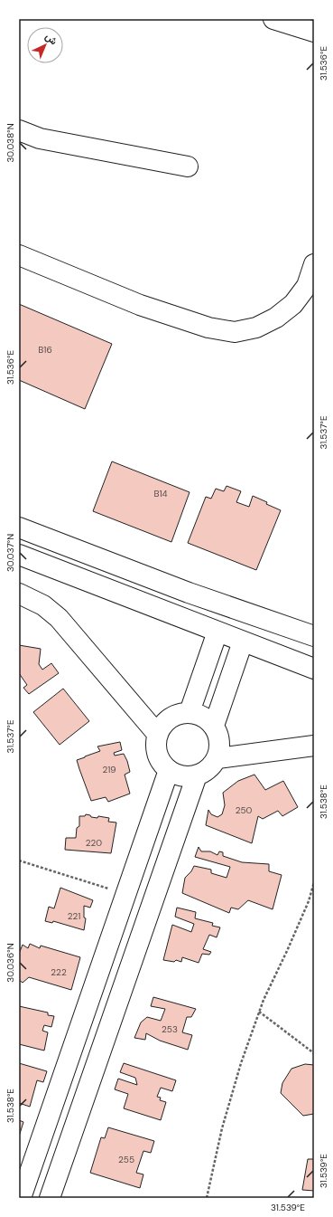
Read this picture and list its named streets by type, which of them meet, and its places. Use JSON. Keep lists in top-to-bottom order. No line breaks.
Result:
{"house_numbers":["B16","B14","219","250","220","221","222","253","255"],"north":"top right","coordinates":["31.536°E","30.038°N","31.537°E","30.037°N","31.538°E","30.036°N","31.539°E"]}
